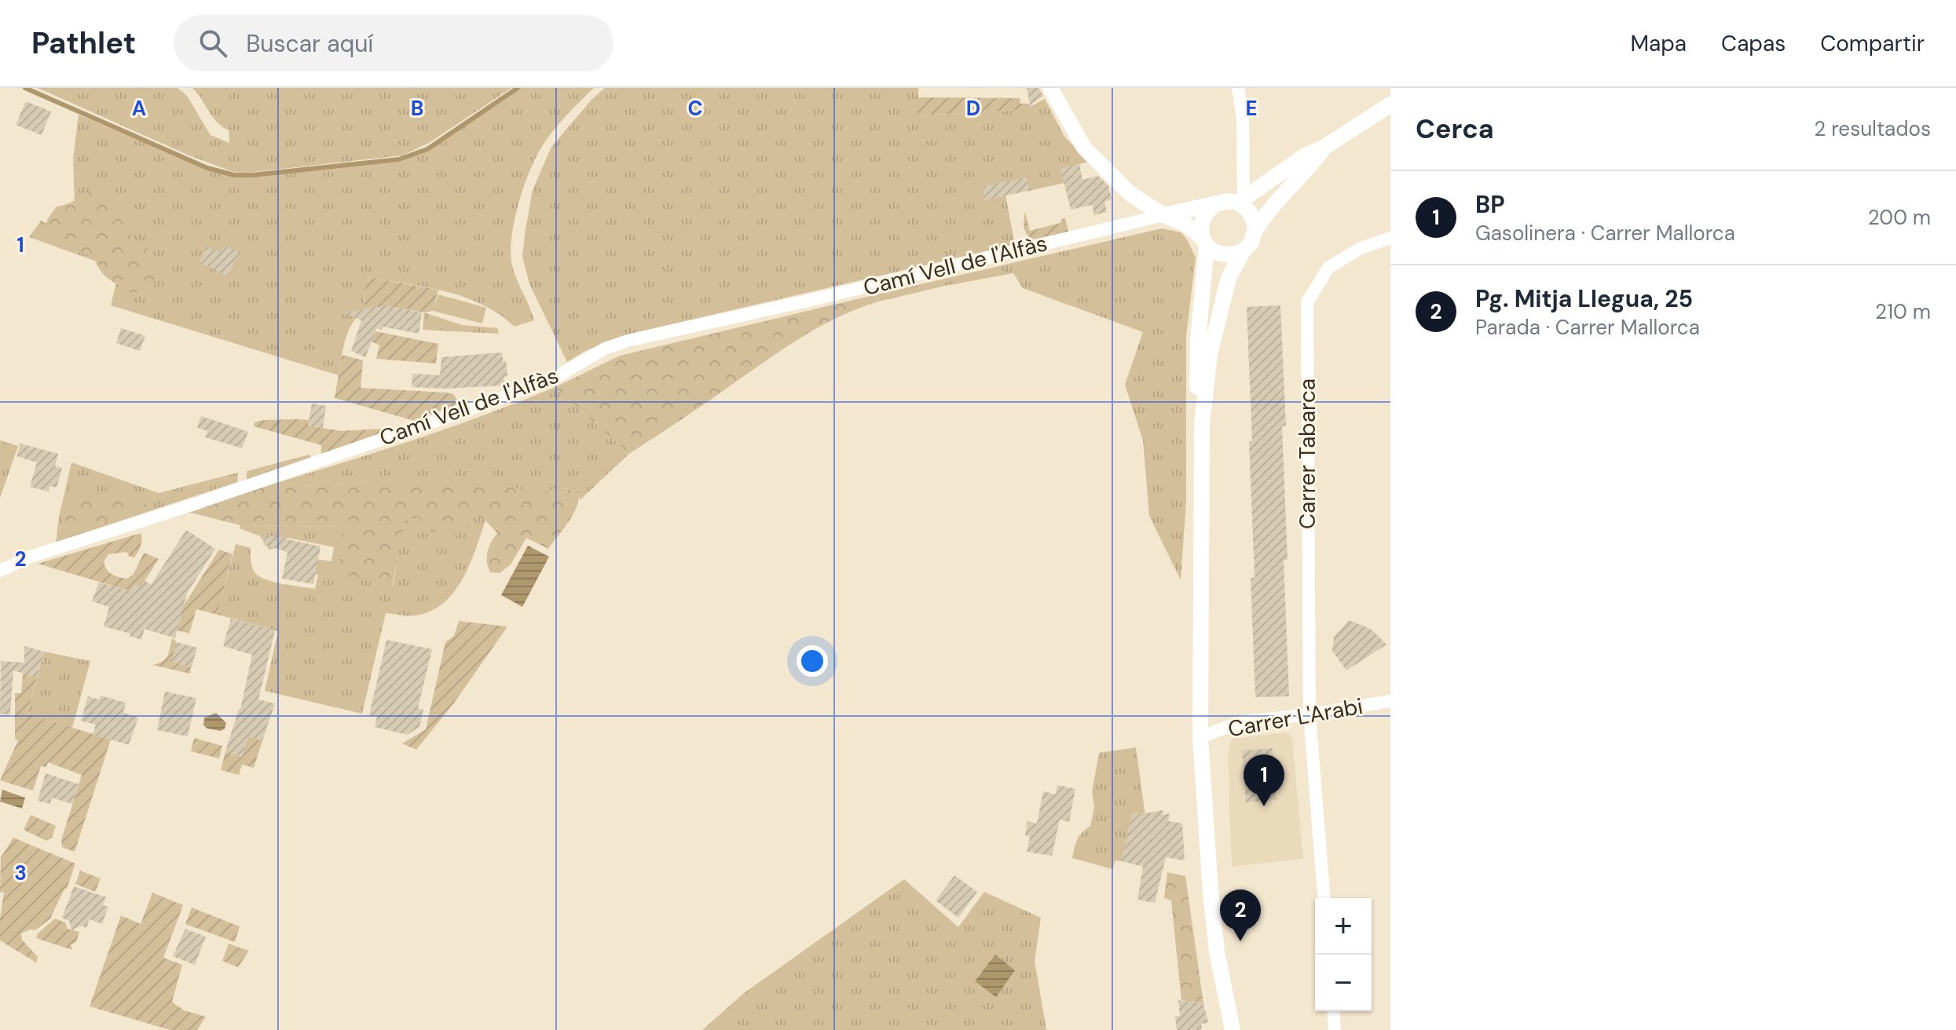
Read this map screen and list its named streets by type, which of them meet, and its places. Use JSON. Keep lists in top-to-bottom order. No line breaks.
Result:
{"streets":{"street":["Camí Vell de l'Alfàs","Carrer Tabarca","Carrer L'Arabi"]},"crossings":[["Carrer Tabarca","Carrer L'Arabi"]],"page":{"header":"Pathlet","search":"Buscar aquí","nav":["Mapa","Capas","Compartir"],"heading":["Cerca","2 resultados"],"list":[{"mark":"1","name":"BP","note":"Gasolinera · Carrer Mallorca","value":"200 m"},{"mark":"2","name":"Pg. Mitja Llegua, 25","note":"Parada · Carrer Mallorca","value":"210 m"}],"pins":["1","2"],"map_buttons":["+","−"]},"grid":{"columns":["A","B","C","D","E"],"rows":["1","2","3"]}}
